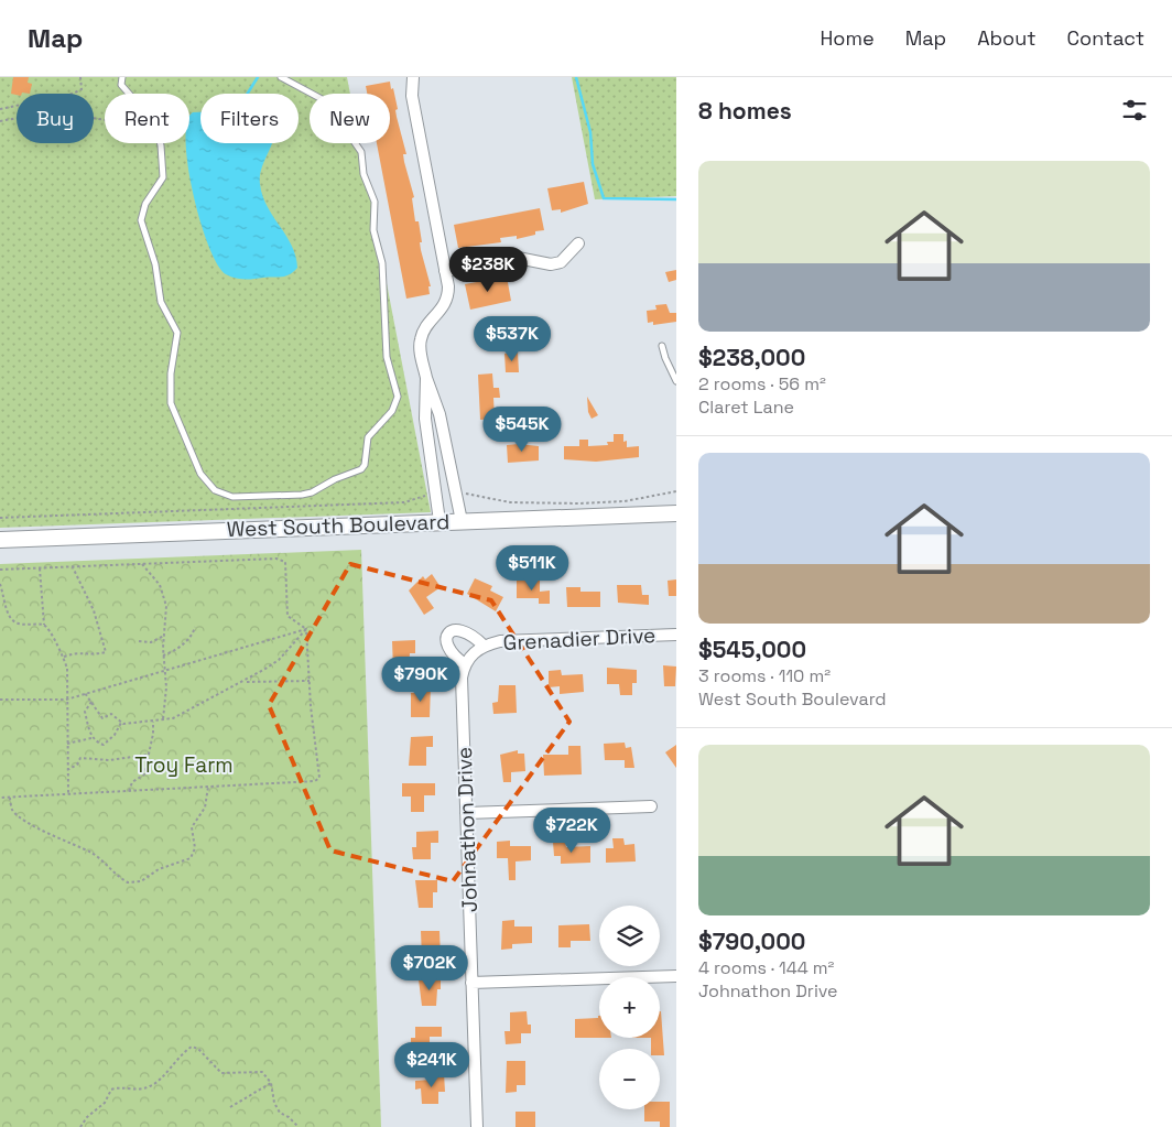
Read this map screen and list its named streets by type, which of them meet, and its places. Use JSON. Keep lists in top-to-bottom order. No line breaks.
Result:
{"streets":{"main road":["West South Boulevard"],"street":["Grenadier Drive","Johnathon Drive"]},"crossings":[["Grenadier Drive","Johnathon Drive"]],"parks":["Troy Farm"],"page":{"header":"Map","nav":["Home","Map","About","Contact"],"heading":"8 homes","chip":["Buy","Rent","Filters","New"],"list":[{"name":"$238,000","note":"2 rooms · 56 m² · Claret Lane"},{"name":"$545,000","note":"3 rooms · 110 m² · West South Boulevard"},{"name":"$790,000","note":"4 rooms · 144 m² · Johnathon Drive"}],"price":["$238K","$537K","$545K","$511K","$790K","$722K","$702K","$241K"],"map_buttons":["+","−"]}}
